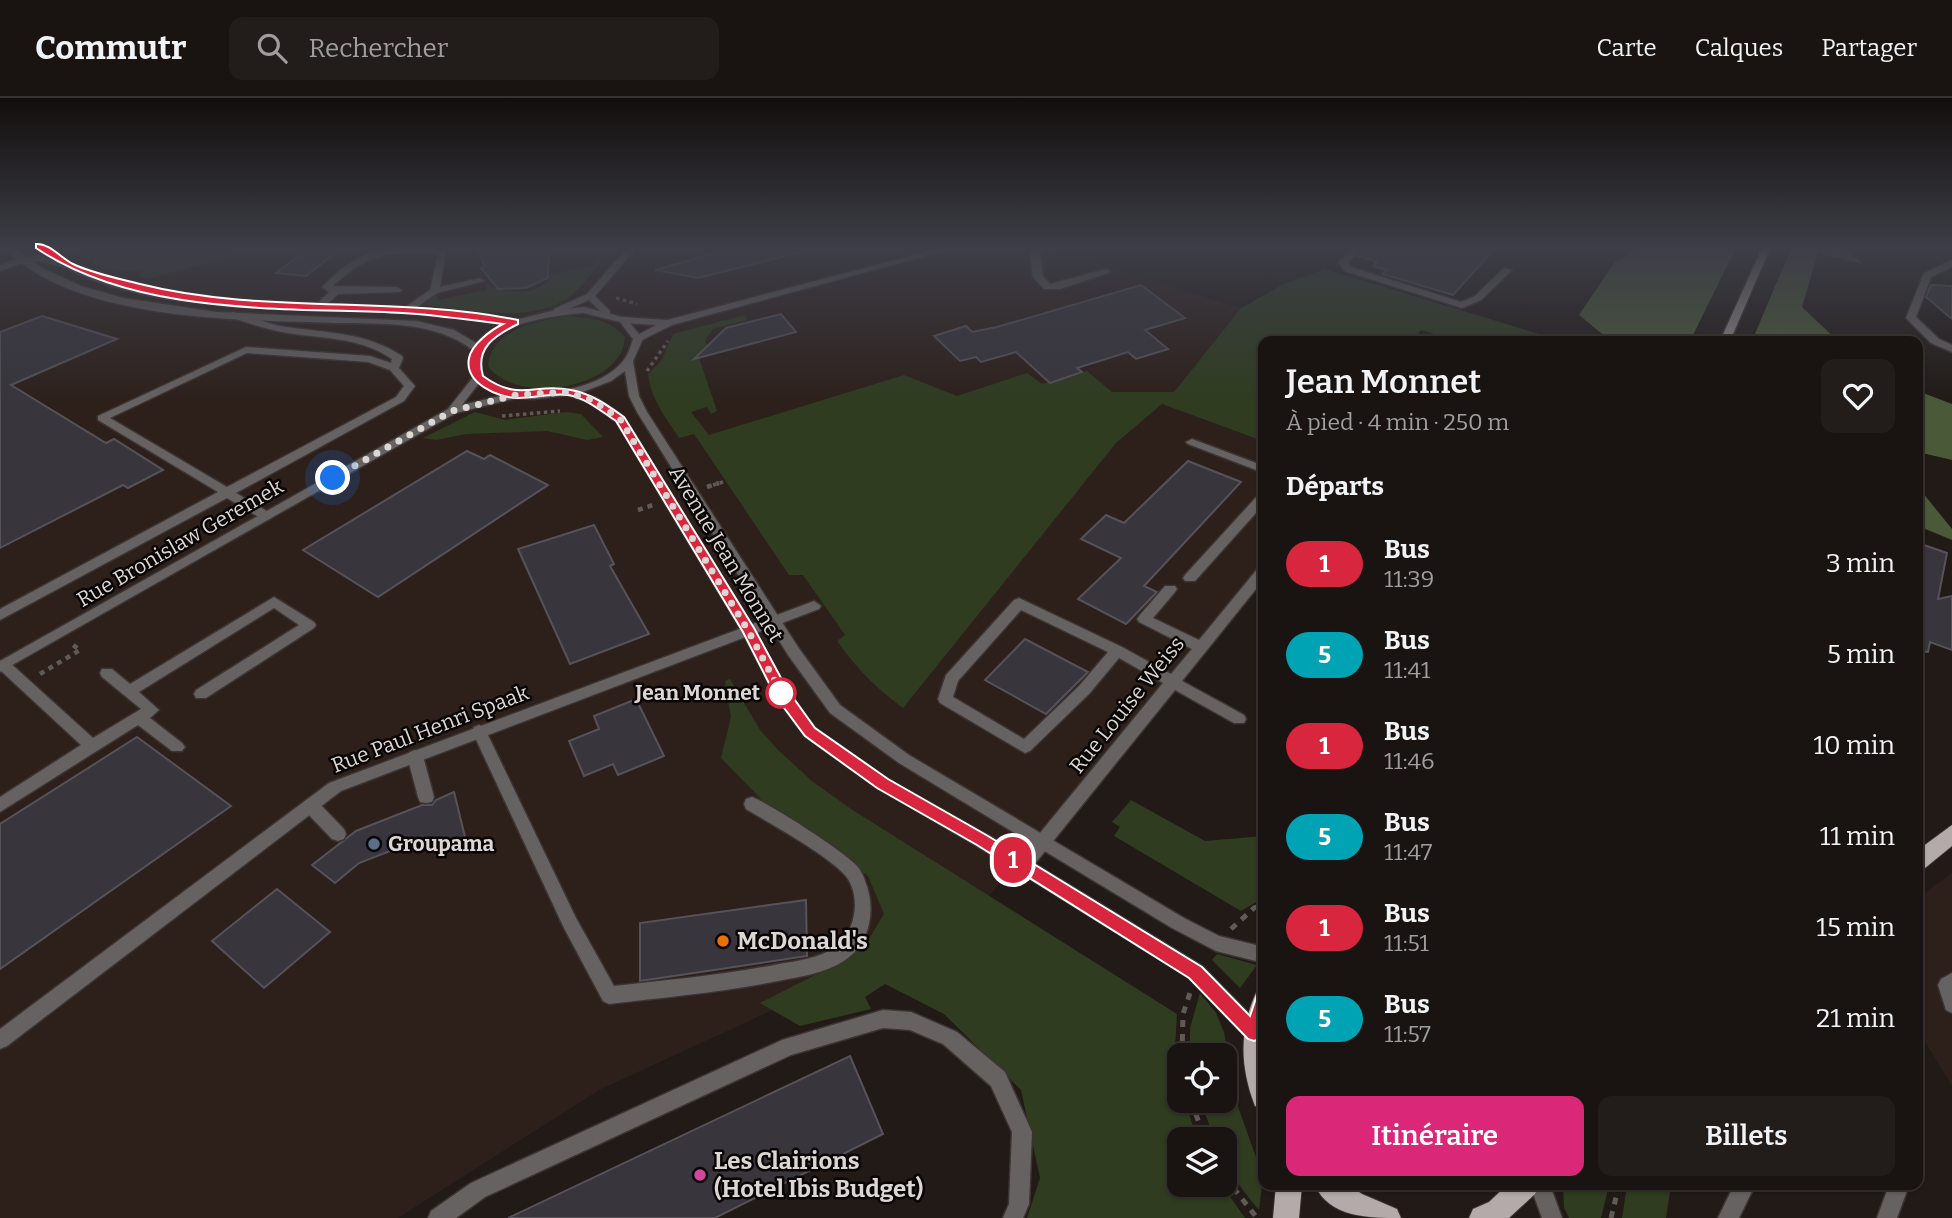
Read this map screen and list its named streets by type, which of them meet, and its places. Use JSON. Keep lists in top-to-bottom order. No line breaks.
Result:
{"streets":{"street":["Rue Bronislaw Geremek","Avenue Jean Monnet","Rue Louise Weiss","Rue Paul Henri Spaak"]},"crossings":[["Avenue Jean Monnet","Rue Louise Weiss"],["Avenue Jean Monnet","Rue Paul Henri Spaak"]],"places":["Jean Monnet","Groupama","McDonald's","Les Clairions (Hotel Ibis Budget)"],"lines":["bus line 1"],"page":{"header":"Commutr","search":"Rechercher","nav":["Carte","Calques","Partager"],"on_map":"1","heading":[["Jean Monnet","À pied · 4 min · 250 m"],"Départs"],"list":[{"mark":"1","name":"Bus","note":"11:39","value":"3 min"},{"mark":"5","name":"Bus","note":"11:41","value":"5 min"},{"mark":"1","name":"Bus","note":"11:46","value":"10 min"},{"mark":"5","name":"Bus","note":"11:47","value":"11 min"},{"mark":"1","name":"Bus","note":"11:51","value":"15 min"},{"mark":"5","name":"Bus","note":"11:57","value":"21 min"}],"buttons":["Itinéraire","Billets"]}}
